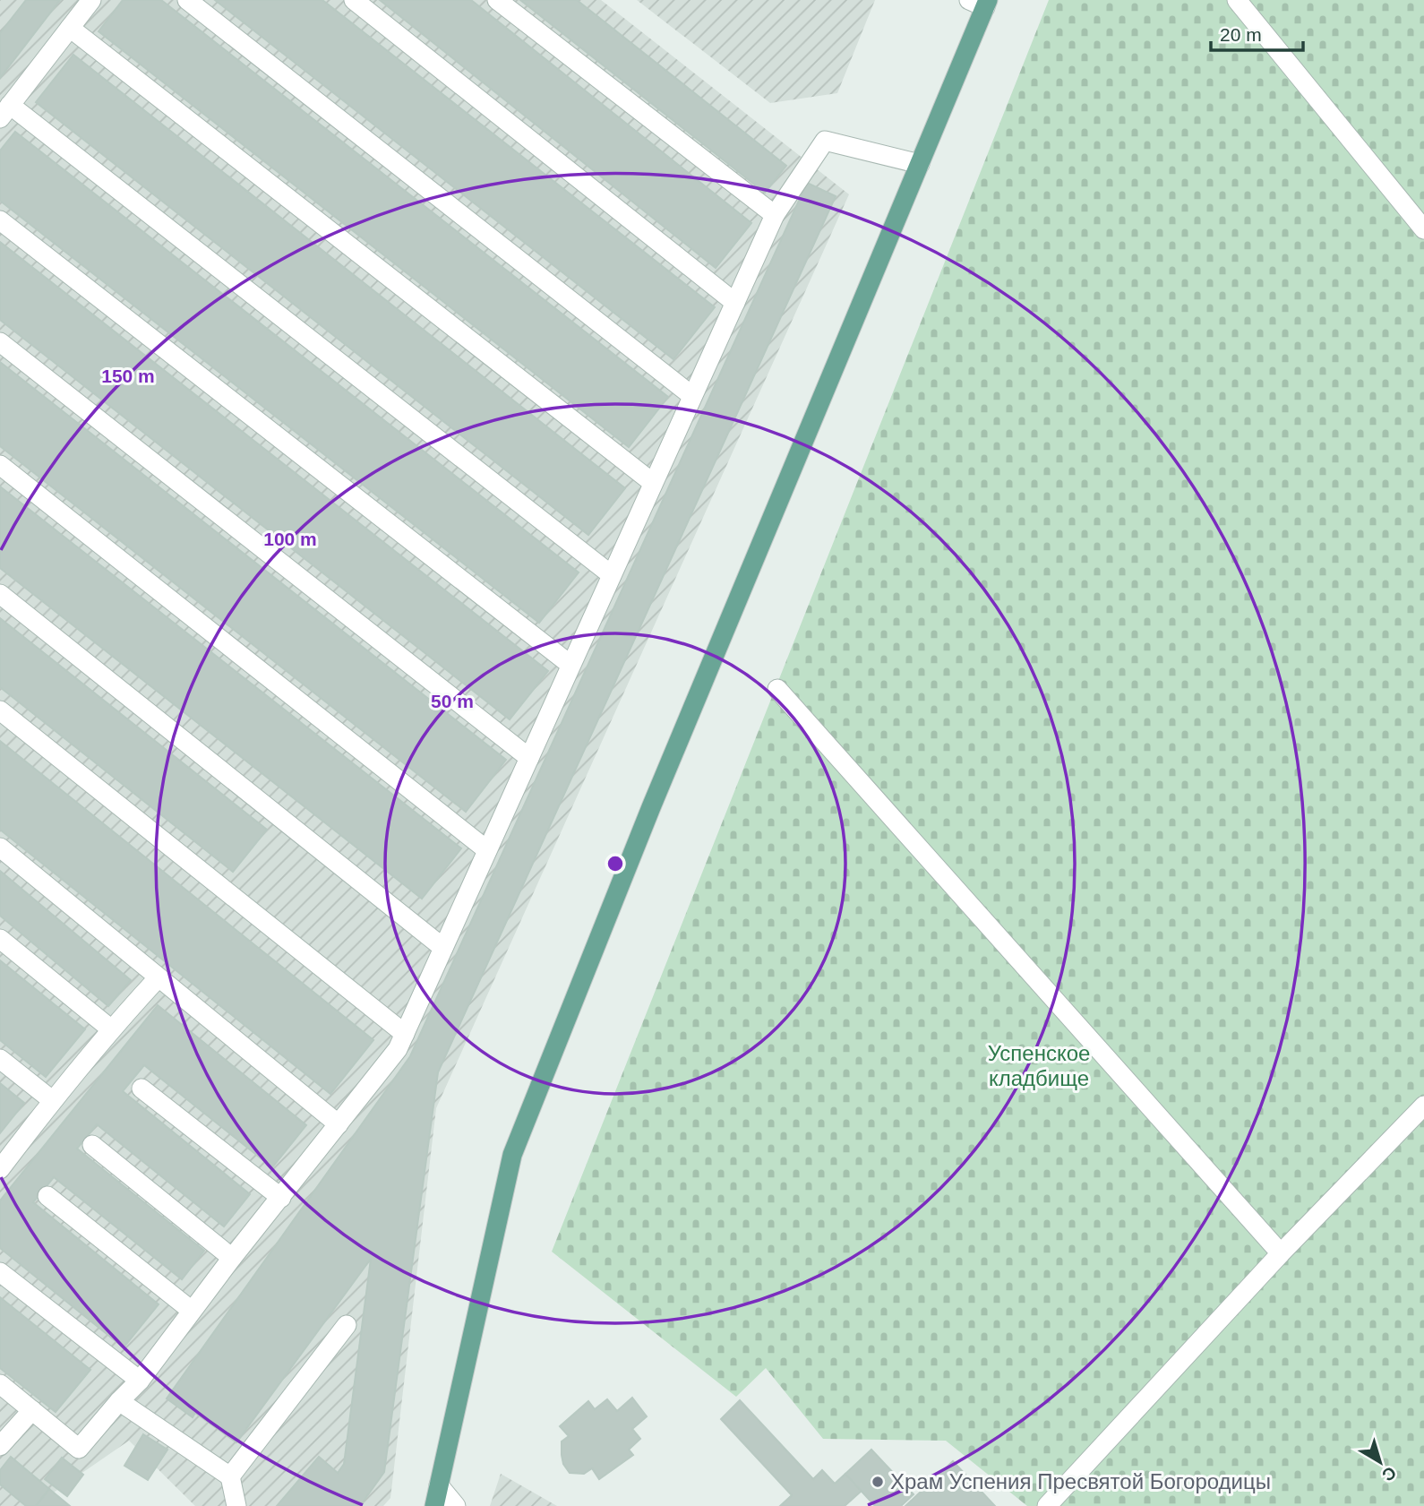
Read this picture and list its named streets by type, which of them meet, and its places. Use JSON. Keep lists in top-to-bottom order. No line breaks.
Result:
{"parks":["Успенское кладбище"],"places":["Храм Успения Пресвятой Богородицы"],"scale_bar":"20 m","north":"bottom right","rings":["150 m","100 m","50 m"]}
